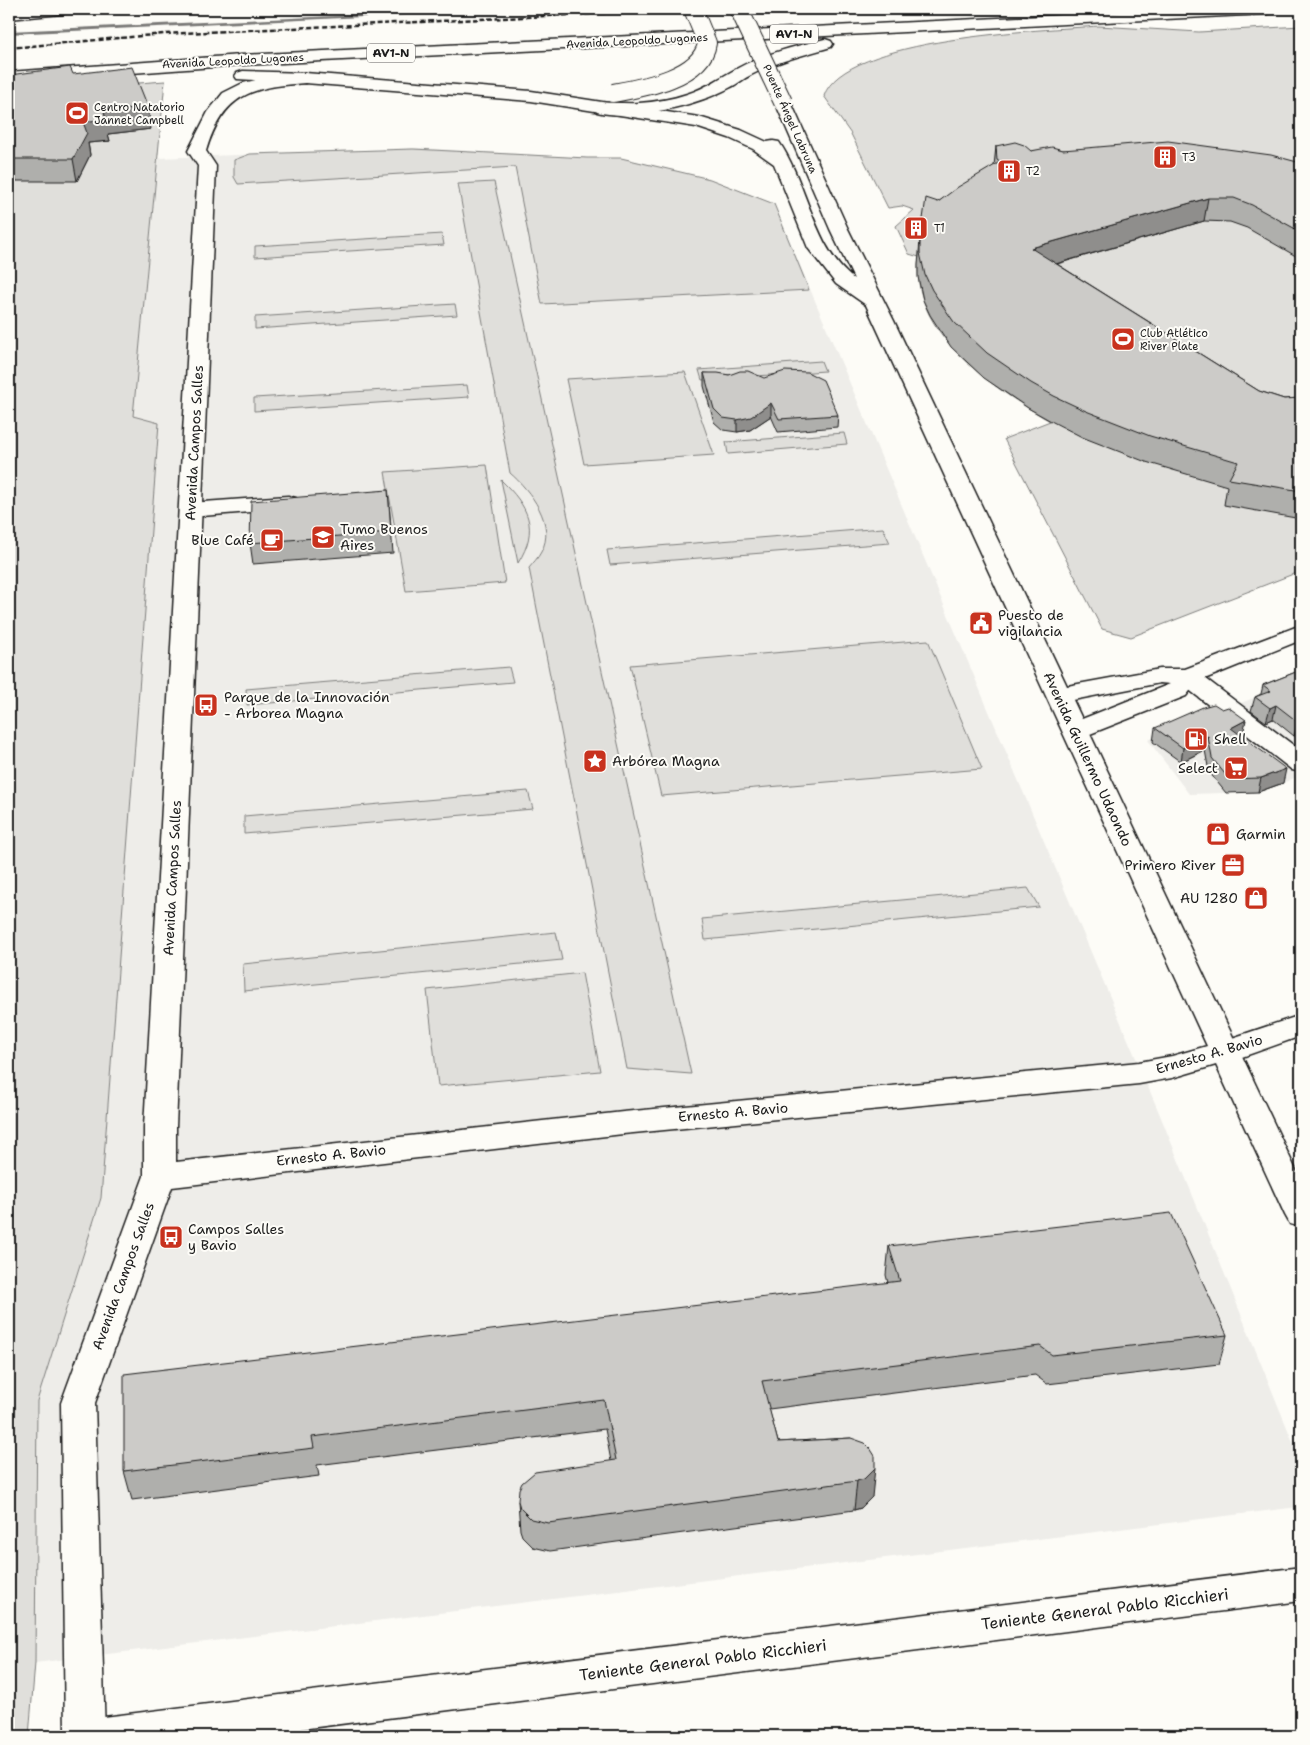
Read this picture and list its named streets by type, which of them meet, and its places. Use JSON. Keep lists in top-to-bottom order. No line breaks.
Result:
{"streets":{"main road":["AV1-N","Avenida Leopoldo Lugones","Puente Ángel Labruna","Avenida Campos Salles","Avenida Guillermo Udaondo","Ernesto A. Bavio","Teniente General Pablo Ricchieri"]},"crossings":[["Puente Ángel Labruna","Avenida Guillermo Udaondo"],["Avenida Campos Salles","Ernesto A. Bavio"],["Avenida Guillermo Udaondo","Ernesto A. Bavio"]],"places":{"sports":["Centro Natatorio Jannet Campbell","Club Atlético River Plate"],"building":["T3","T2","T1"],"school or university":["Tumo Buenos Aires"],"cafe":["Blue Café"],"public building":["Puesto de vigilancia"],"bus stop":["Parque de la Innovación - Arborea Magna","Campos Salles y Bavio"],"fuel station":["Shell"],"place":["Arbórea Magna"],"supermarket":["Select"],"shop":["Garmin","AU 1280"],"office":["Primero River"]}}
